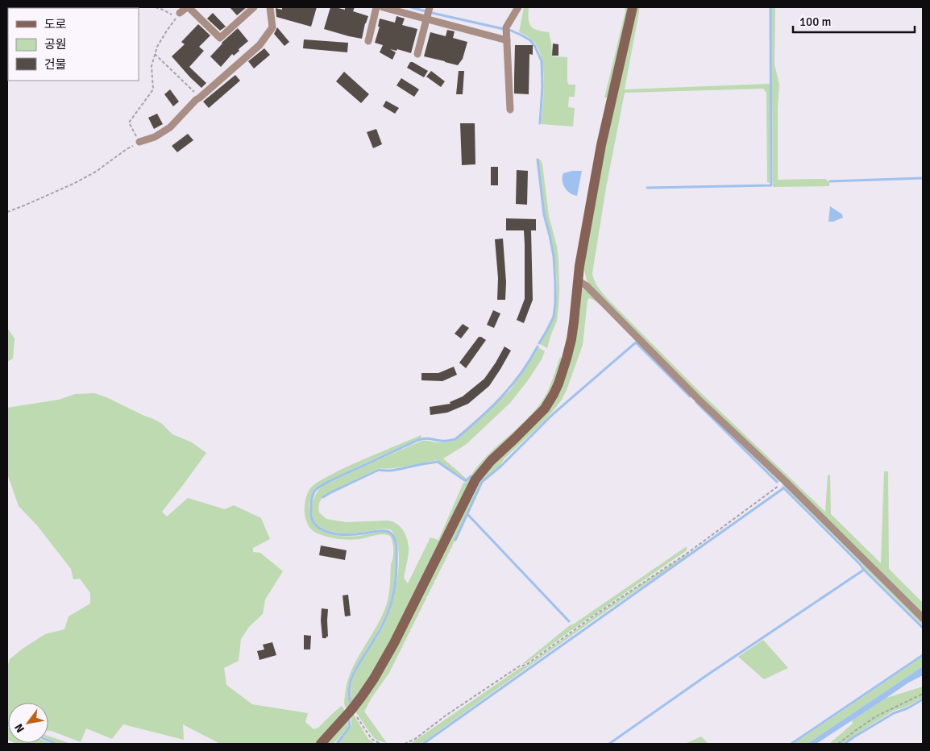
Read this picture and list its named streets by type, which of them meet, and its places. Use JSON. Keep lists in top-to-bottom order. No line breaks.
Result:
{"legend":["도로","공원","건물"],"scale_bar":"100 m","north":"bottom left"}
